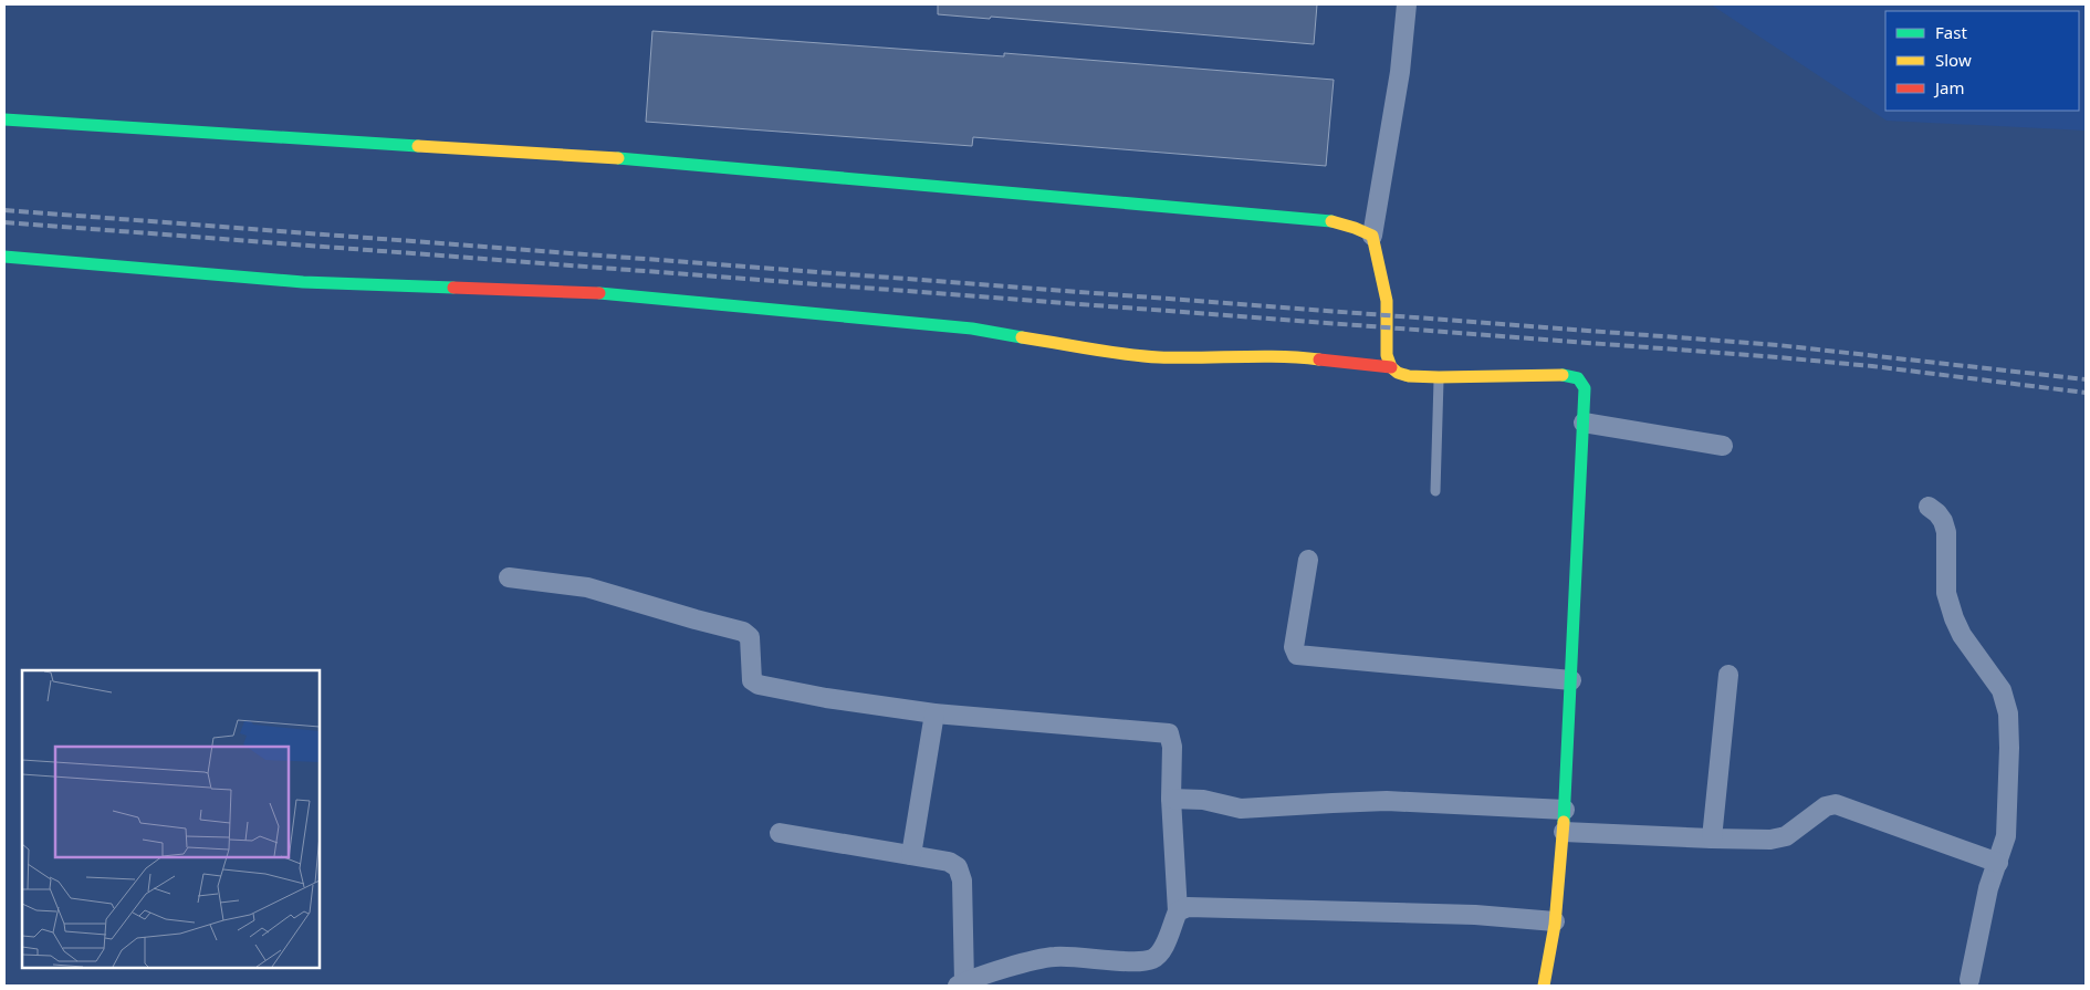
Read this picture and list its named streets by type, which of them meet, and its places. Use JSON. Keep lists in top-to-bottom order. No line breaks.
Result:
{"legend":["Fast","Slow","Jam"]}
